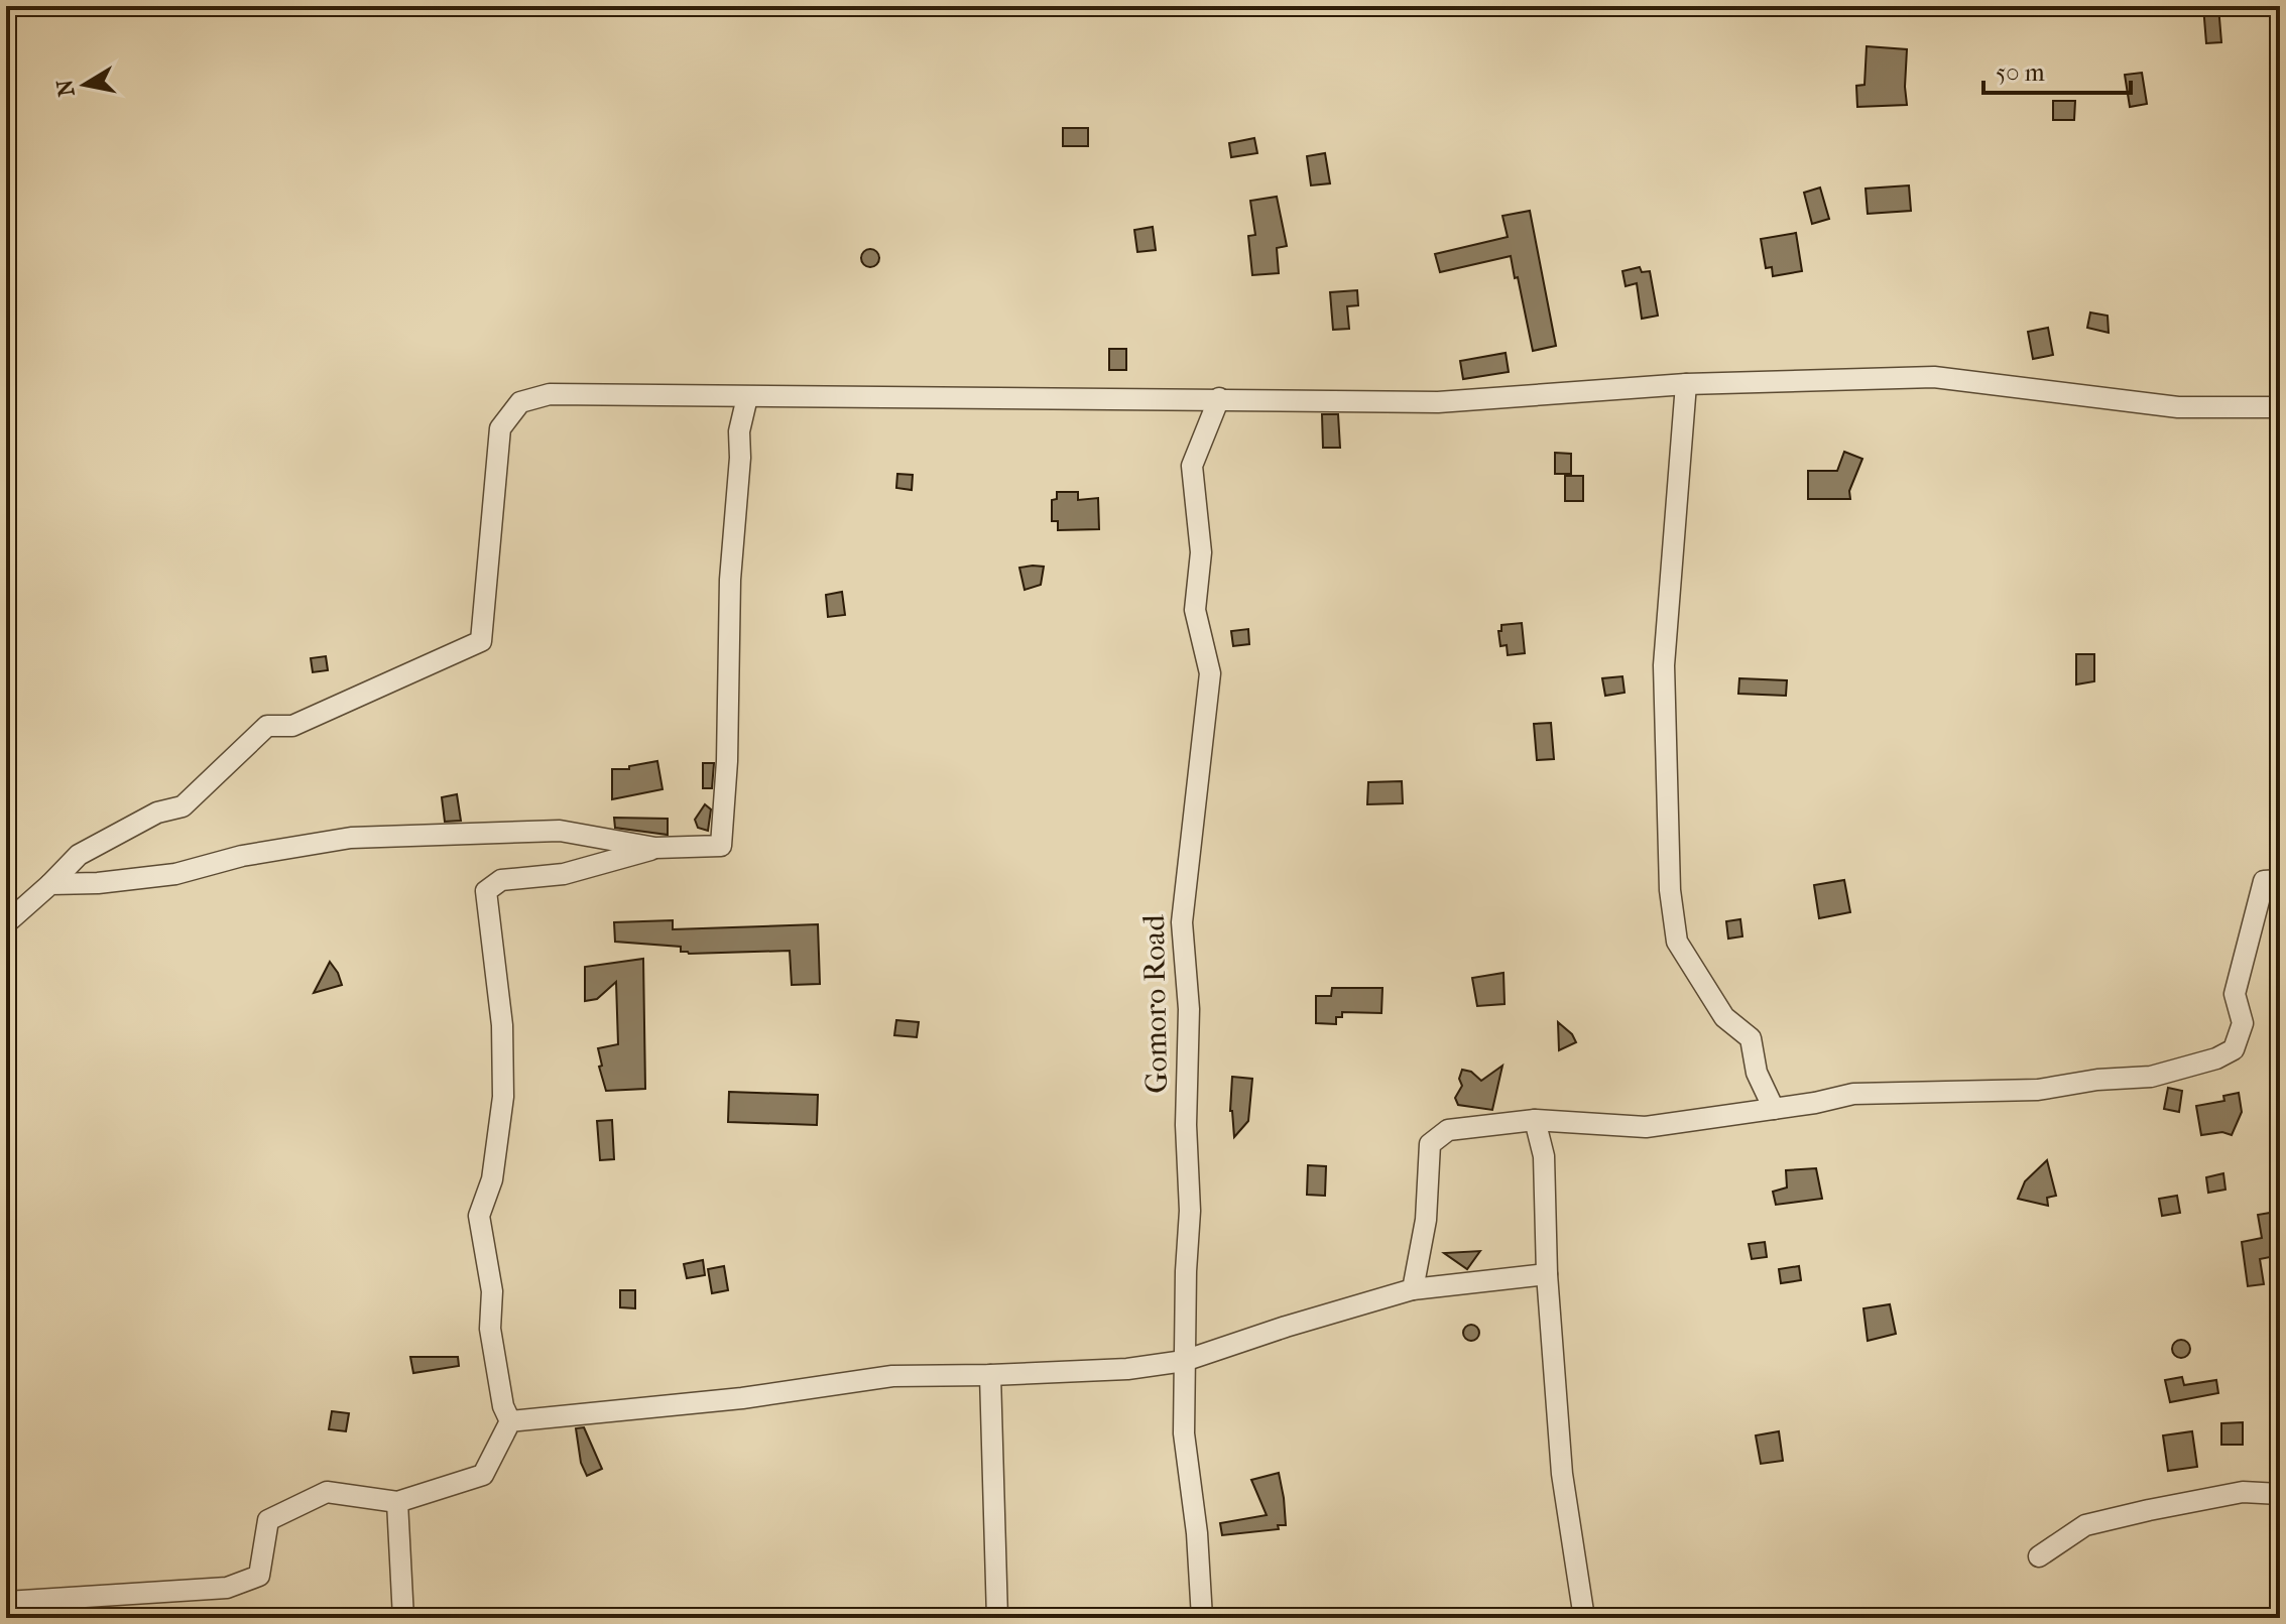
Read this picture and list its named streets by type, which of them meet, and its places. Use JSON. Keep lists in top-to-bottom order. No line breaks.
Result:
{"streets":{"street":["Gomoro Road"]},"scale_bar":"50 m","north":"left"}
